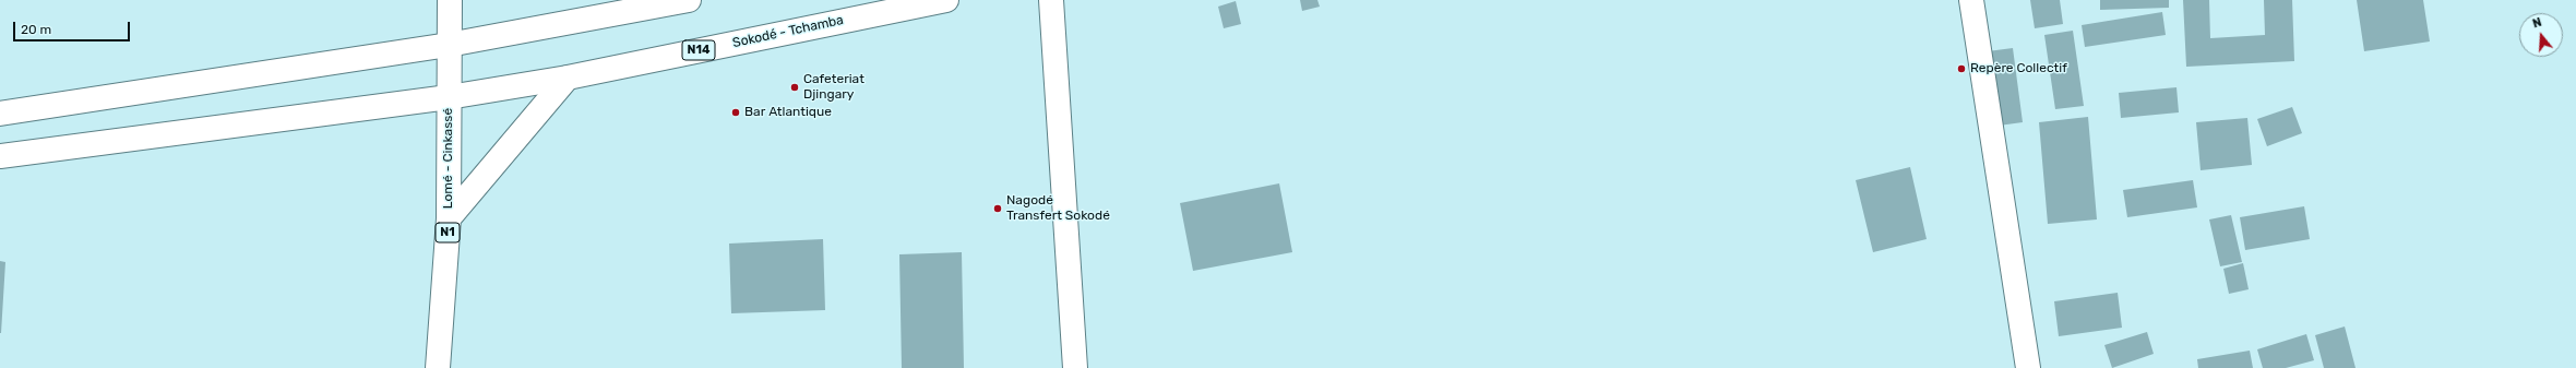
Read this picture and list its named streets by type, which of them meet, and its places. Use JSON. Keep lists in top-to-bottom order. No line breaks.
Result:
{"streets":{"main road":["Sokodé - Tchamba","N14","Lomé - Cinkassé","N1"]},"crossings":[["Sokodé - Tchamba","Lomé - Cinkassé"]],"places":["Repère Collectif","Cafeteriat Djingary","Bar Atlantique","Nagodé Transfert Sokodé"],"scale_bar":"20 m","north":"top"}
